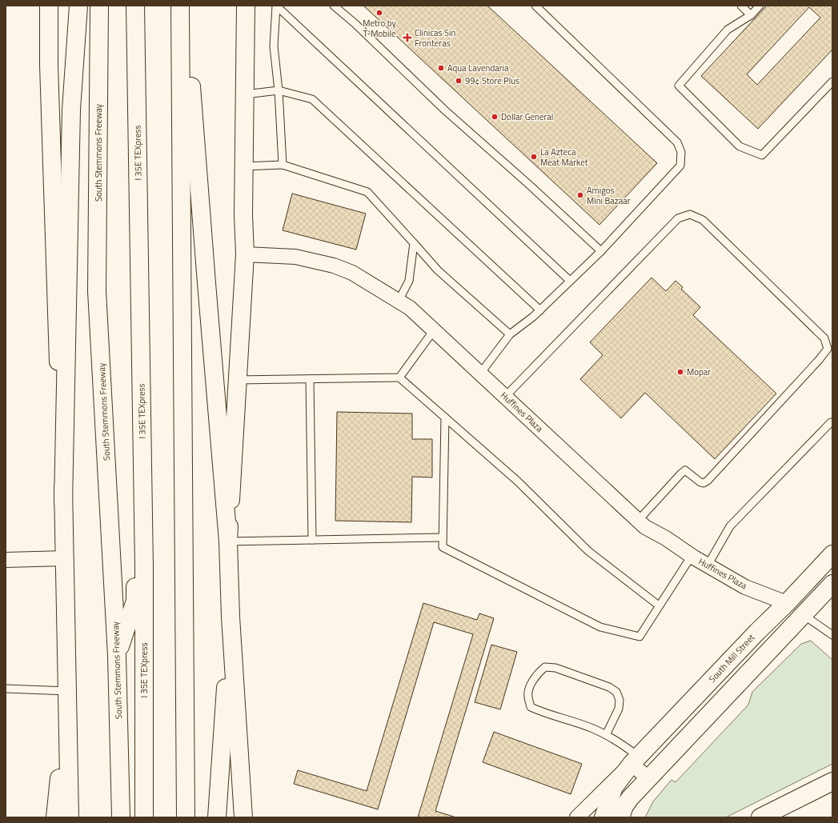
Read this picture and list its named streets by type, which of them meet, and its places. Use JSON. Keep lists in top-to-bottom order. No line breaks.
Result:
{"streets":{"main road":["South Stemmons Freeway","I 35E TEXpress","South Mill Street"],"street":["Huffines Plaza"]},"crossings":[["Huffines Plaza","South Mill Street"]],"places":{"other":["Metro by T-Mobile","Aqua Lavendaria","99¢ Store Plus","Dollar General","La Azteca Meat Market","Amigos Mini Bazaar","Mopar"],"health":["Clinicas Sin Fronteras"]}}
